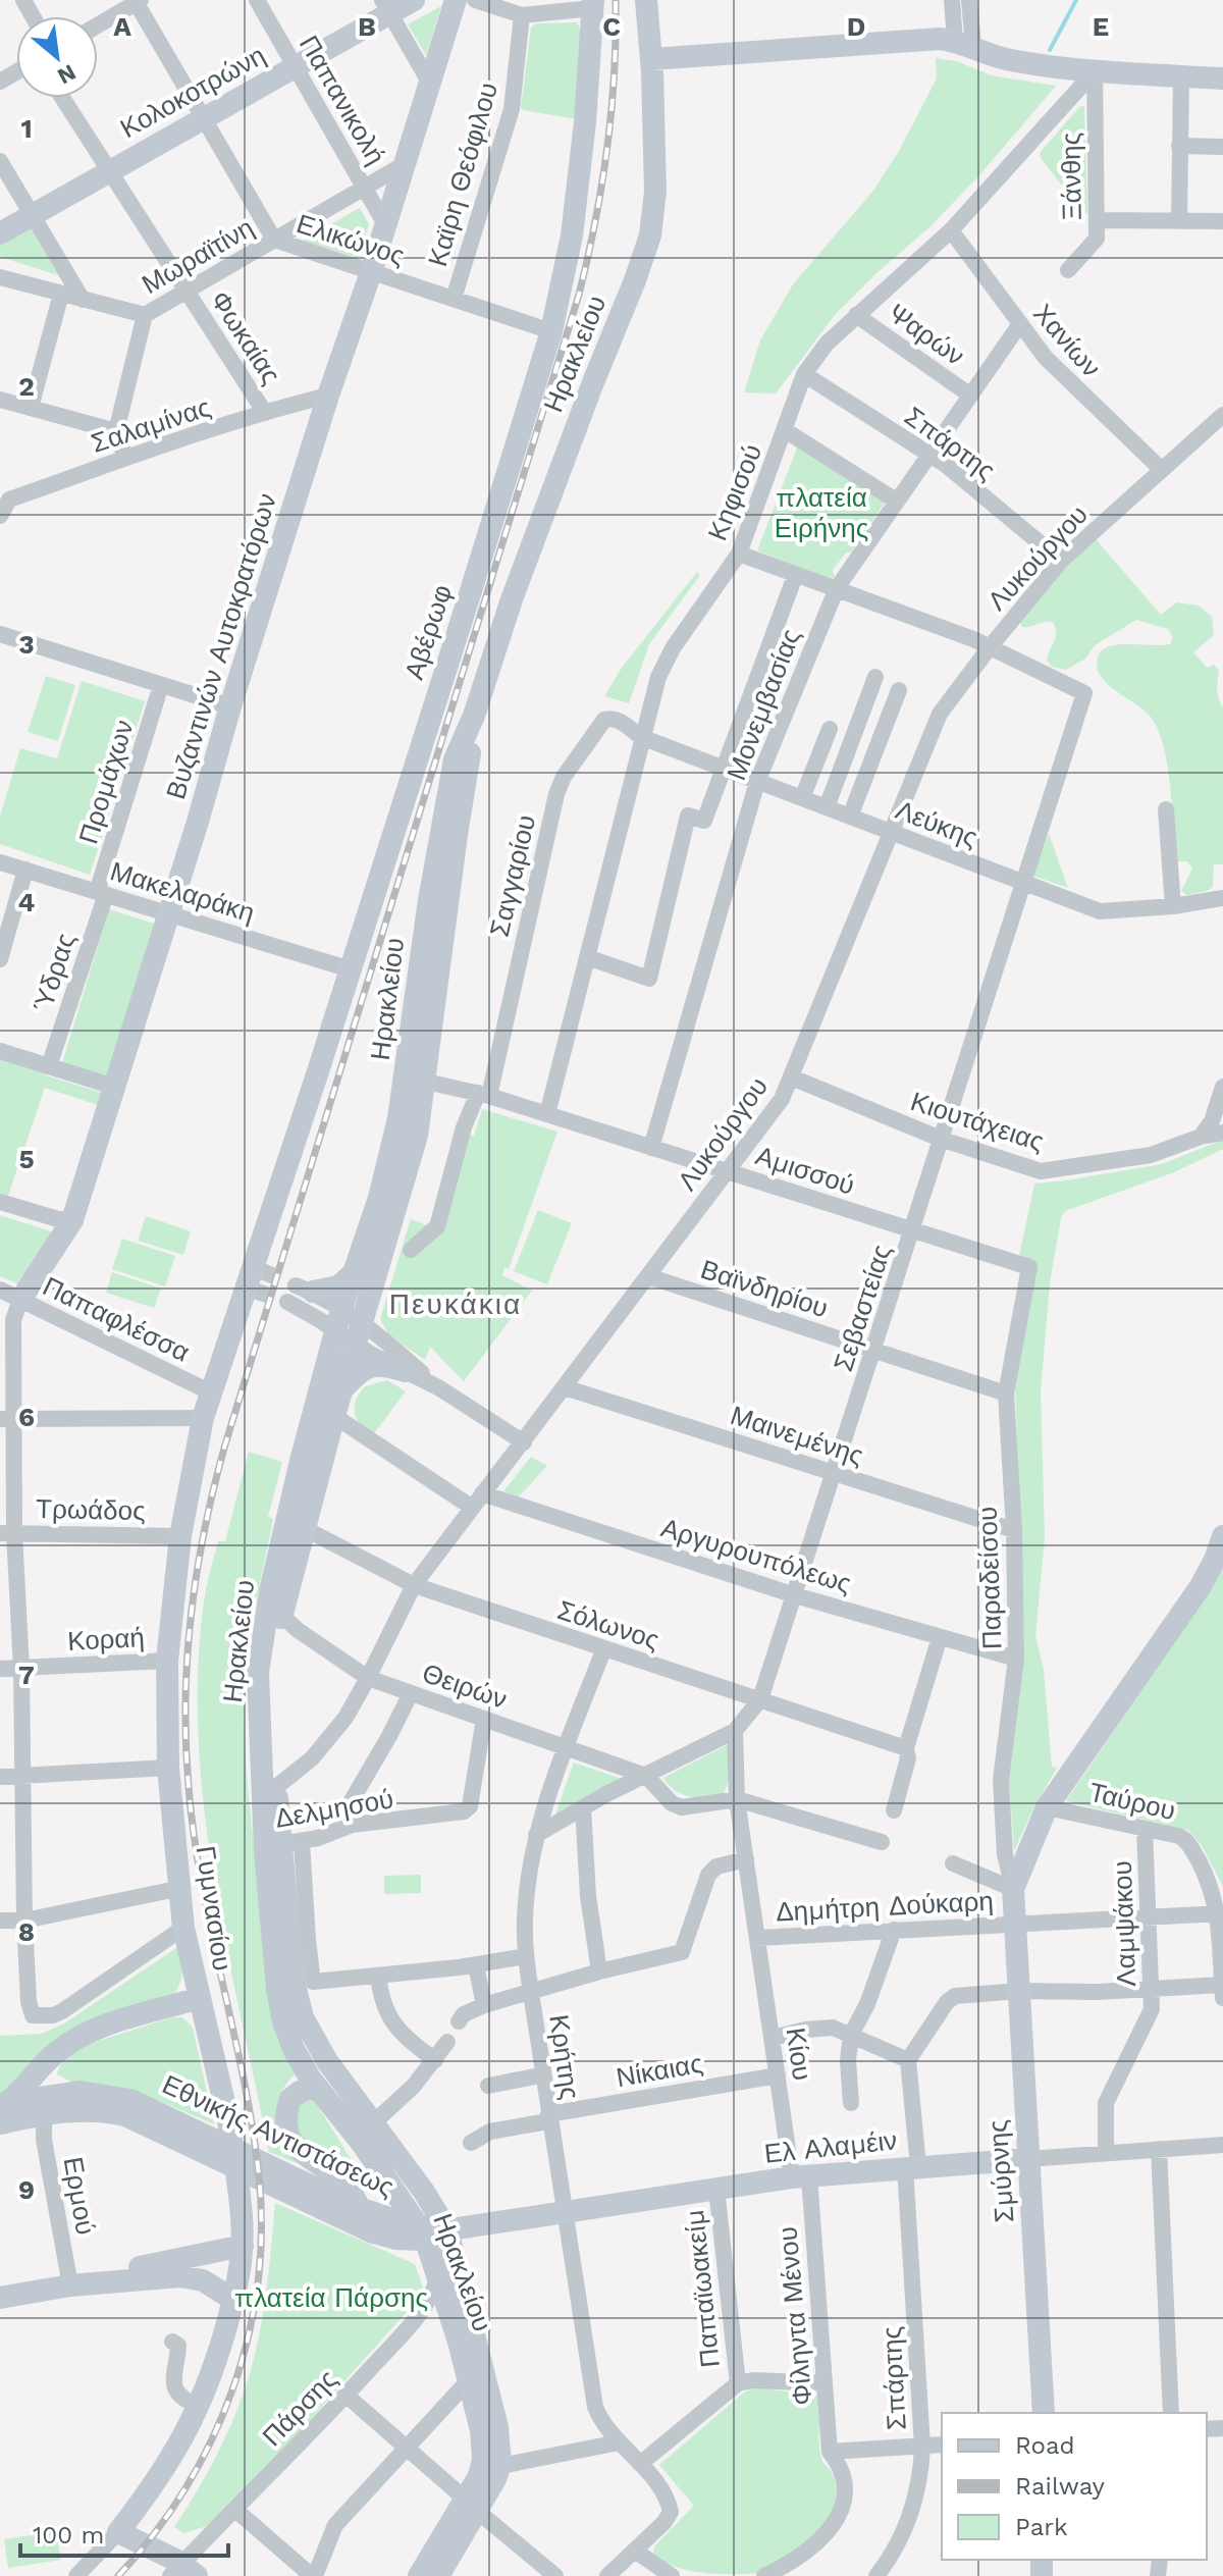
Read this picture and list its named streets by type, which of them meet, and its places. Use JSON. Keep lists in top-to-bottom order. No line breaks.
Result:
{"streets":{"main road":["Κολοκοτρώνη","Ηρακλείου","Αβέρωφ","Βυζαντινών Αυτοκρατόρων","Γυμνασίου","Εθνικής Αντιστάσεως","Ελ Αλαμέιν","Σμύρνης"],"street":["Παπανικολή","Καϊρη Θεόφιλου","Ξάνθης","Ελικώνος","Μωραϊτίνη","Ψαρών","Φωκαίας","Χανίων","Σαλαμίνας","Σπάρτης","Κηφισού","Λυκούργου","Μονεμβασίας","Προμάχων","Λεύκης","Σαγγαρίου","Μακελαράκη","Ύδρας","Κιουτάχειας","Αμισσού","Βαϊνδηρίου","Σεβαστείας","Παπαφλέσσα","Μαινεμένης","Τρωάδος","Αργυρουπόλεως","Παραδείσου","Σόλωνος","Κοραή","Θειρών","Ταύρου","Δελμησού","Δημήτρη Δούκαρη","Λαμψάκου","Κίου","Κρήτης","Νίκαιας","Ερμού","Παπαϊωακείμ","Φίληντα Μένου","Πάρσης"]},"crossings":[["Κολοκοτρώνη","Παπανικολή"],["Κολοκοτρώνη","Φωκαίας"],["Παπανικολή","Μωραϊτίνη"],["Παπανικολή","Βυζαντινών Αυτοκρατόρων"],["Καϊρη Θεόφιλου","Ελικώνος"],["Ξάνθης","Κηφισού"],["Ελικώνος","Μωραϊτίνη"],["Ελικώνος","Αβέρωφ"],["Ελικώνος","Βυζαντινών Αυτοκρατόρων"],["Μωραϊτίνη","Φωκαίας"],["Μωραϊτίνη","Βυζαντινών Αυτοκρατόρων"],["Ψαρών","Κηφισού"],["Ψαρών","Μονεμβασίας"],["Φωκαίας","Σαλαμίνας"],["Χανίων","Κηφισού"],["Χανίων","Λυκούργου"],["Χανίων","Μονεμβασίας"],["Ηρακλείου","Λυκούργου"],["Ηρακλείου","Αμισσού"],["Ηρακλείου","Αργυρουπόλεως"],["Ηρακλείου","Σόλωνος"],["Ηρακλείου","Θειρών"],["Ηρακλείου","Δελμησού"],["Ηρακλείου","Εθνικής Αντιστάσεως"],["Ηρακλείου","Ελ Αλαμέιν"],["Ηρακλείου","Πάρσης"],["Σαλαμίνας","Βυζαντινών Αυτοκρατόρων"],["Σπάρτης","Κηφισού"],["Σπάρτης","Λυκούργου"],["Σπάρτης","Μονεμβασίας"],["Σπάρτης","Ελ Αλαμέιν"],["Κηφισού","Λεύκης"],["Κηφισού","Σαγγαρίου"],["Κηφισού","Αμισσού"],["Λυκούργου","Λεύκης"],["Λυκούργου","Κιουτάχειας"],["Λυκούργου","Αμισσού"],["Λυκούργου","Βαϊνδηρίου"],["Λυκούργου","Σεβαστείας"],["Λυκούργου","Μαινεμένης"],["Λυκούργου","Αργυρουπόλεως"],["Λυκούργου","Σόλωνος"],["Λυκούργου","Θειρών"],["Αβέρωφ","Μακελαράκη"],["Αβέρωφ","Γυμνασίου"],["Βυζαντινών Αυτοκρατόρων","Μακελαράκη"],["Βυζαντινών Αυτοκρατόρων","Παπαφλέσσα"],["Μονεμβασίας","Λεύκης"],["Μονεμβασίας","Αμισσού"],["Προμάχων","Μακελαράκη"],["Προμάχων","Ύδρας"],["Λεύκης","Σαγγαρίου"],["Λεύκης","Σεβαστείας"],["Σαγγαρίου","Αμισσού"],["Μακελαράκη","Ύδρας"],["Κιουτάχειας","Σεβαστείας"],["Αμισσού","Σεβαστείας"],["Αμισσού","Παραδείσου"],["Βαϊνδηρίου","Σεβαστείας"],["Βαϊνδηρίου","Παραδείσου"],["Σεβαστείας","Μαινεμένης"],["Σεβαστείας","Αργυρουπόλεως"],["Σεβαστείας","Σόλωνος"],["Παπαφλέσσα","Γυμνασίου"],["Μαινεμένης","Παραδείσου"],["Τρωάδος","Γυμνασίου"],["Αργυρουπόλεως","Παραδείσου"],["Παραδείσου","Σμύρνης"],["Σόλωνος","Κρήτης"],["Κοραή","Γυμνασίου"],["Θειρών","Δελμησού"],["Θειρών","Κρήτης"],["Ταύρου","Δημήτρη Δούκαρη"],["Ταύρου","Λαμψάκου"],["Δημήτρη Δούκαρη","Λαμψάκου"],["Δημήτρη Δούκαρη","Κίου"],["Δημήτρη Δούκαρη","Σμύρνης"],["Λαμψάκου","Ελ Αλαμέιν"],["Κίου","Νίκαιας"],["Κίου","Ελ Αλαμέιν"],["Κίου","Φίληντα Μένου"],["Κρήτης","Νίκαιας"],["Κρήτης","Ελ Αλαμέιν"],["Εθνικής Αντιστάσεως","Ελ Αλαμέιν"],["Εθνικής Αντιστάσεως","Ερμού"],["Ελ Αλαμέιν","Σμύρνης"],["Ελ Αλαμέιν","Παπαϊωακείμ"],["Ελ Αλαμέιν","Φίληντα Μένου"]],"districts":["Πευκάκια"],"parks":["πλατεία Ειρήνης","πλατεία Πάρσης"],"legend":["Road","Railway","Park"],"scale_bar":"100 m","north":"bottom right","grid":{"columns":["A","B","C","D","E"],"rows":["1","2","3","4","5","6","7","8","9"]}}
